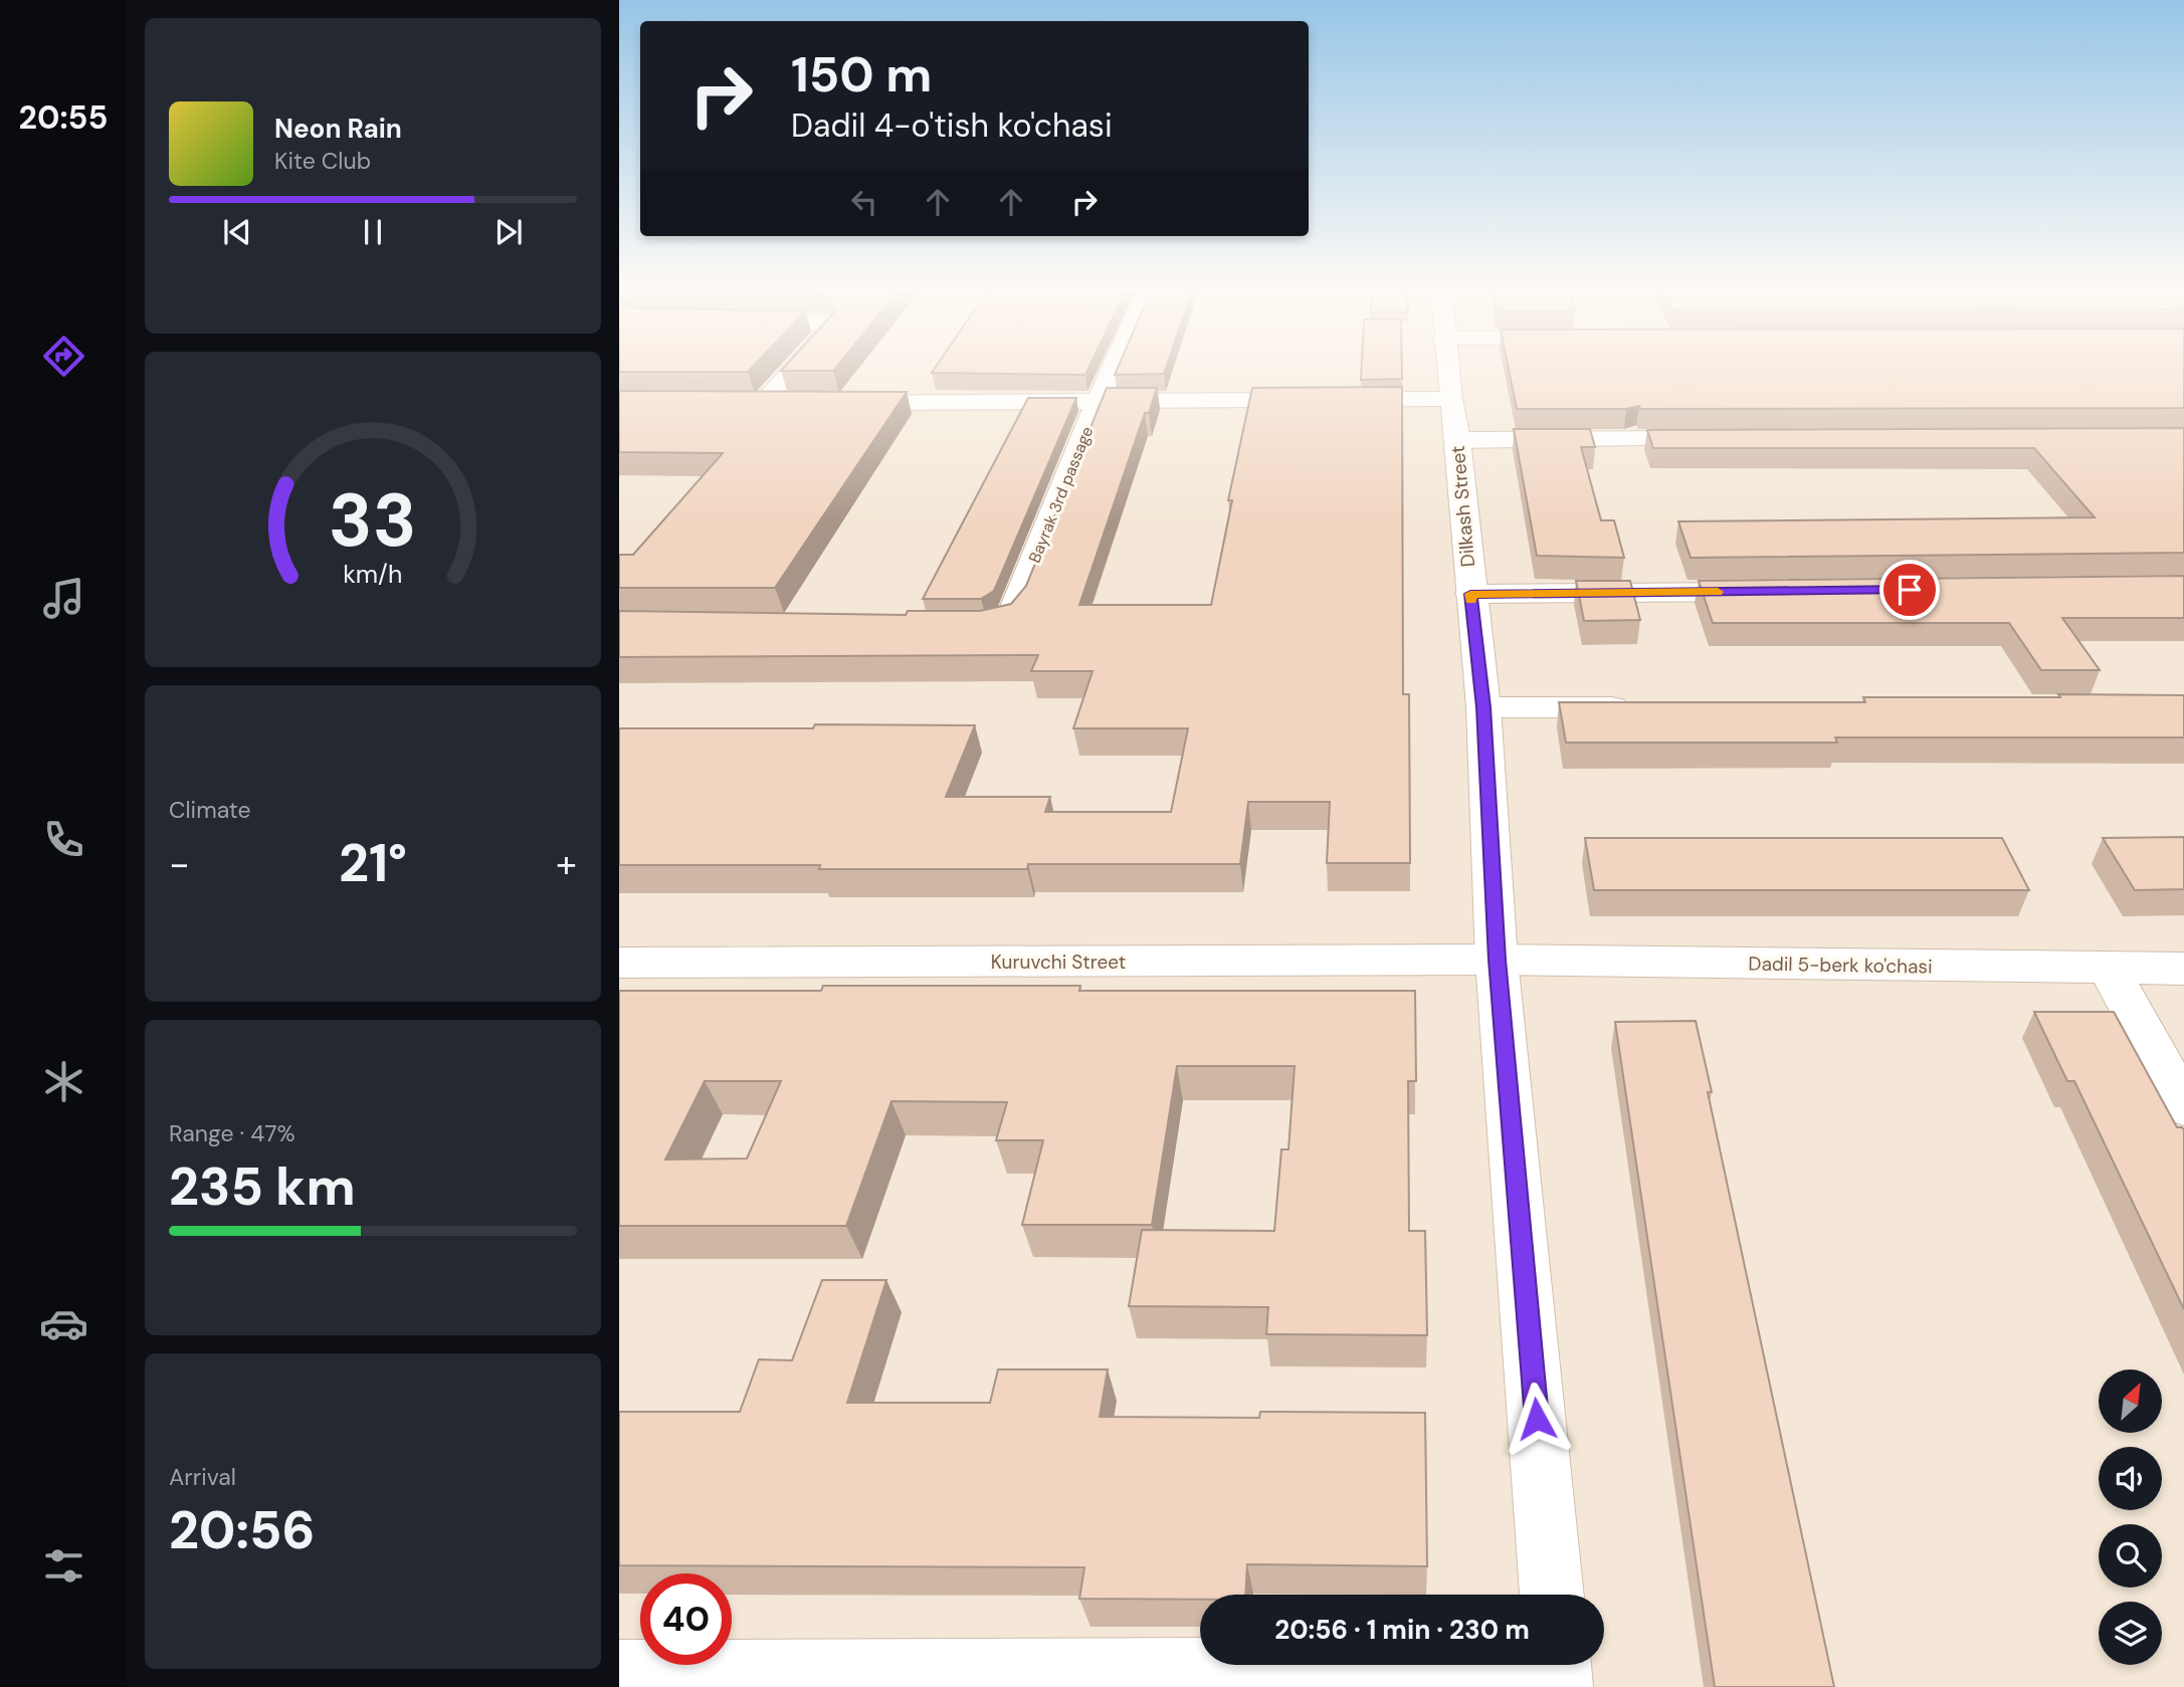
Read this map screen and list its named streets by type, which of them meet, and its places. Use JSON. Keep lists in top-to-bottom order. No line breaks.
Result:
{"streets":{"street":["Bayrak 3rd passage","Dilkash Street","Kuruvchi Street","Dadil 5-berk ko'chasi"]},"crossings":[["Dilkash Street","Kuruvchi Street"],["Dilkash Street","Dadil 5-berk ko'chasi"],["Kuruvchi Street","Dadil 5-berk ko'chasi"]],"north":"top right","page":{"tabs":"20:55","turn":["150 m","Dadil 4-o'tish ko'chasi"],"song":["Neon Rain","Kite Club"],"tile":["Climate",["Range · 47%","235 km"],["Arrival","20:56"]],"heat":["−","21°","+"],"limit":"40","trip":"20:56 · 1 min · 230 m","gauge":["33","km/h"]}}
